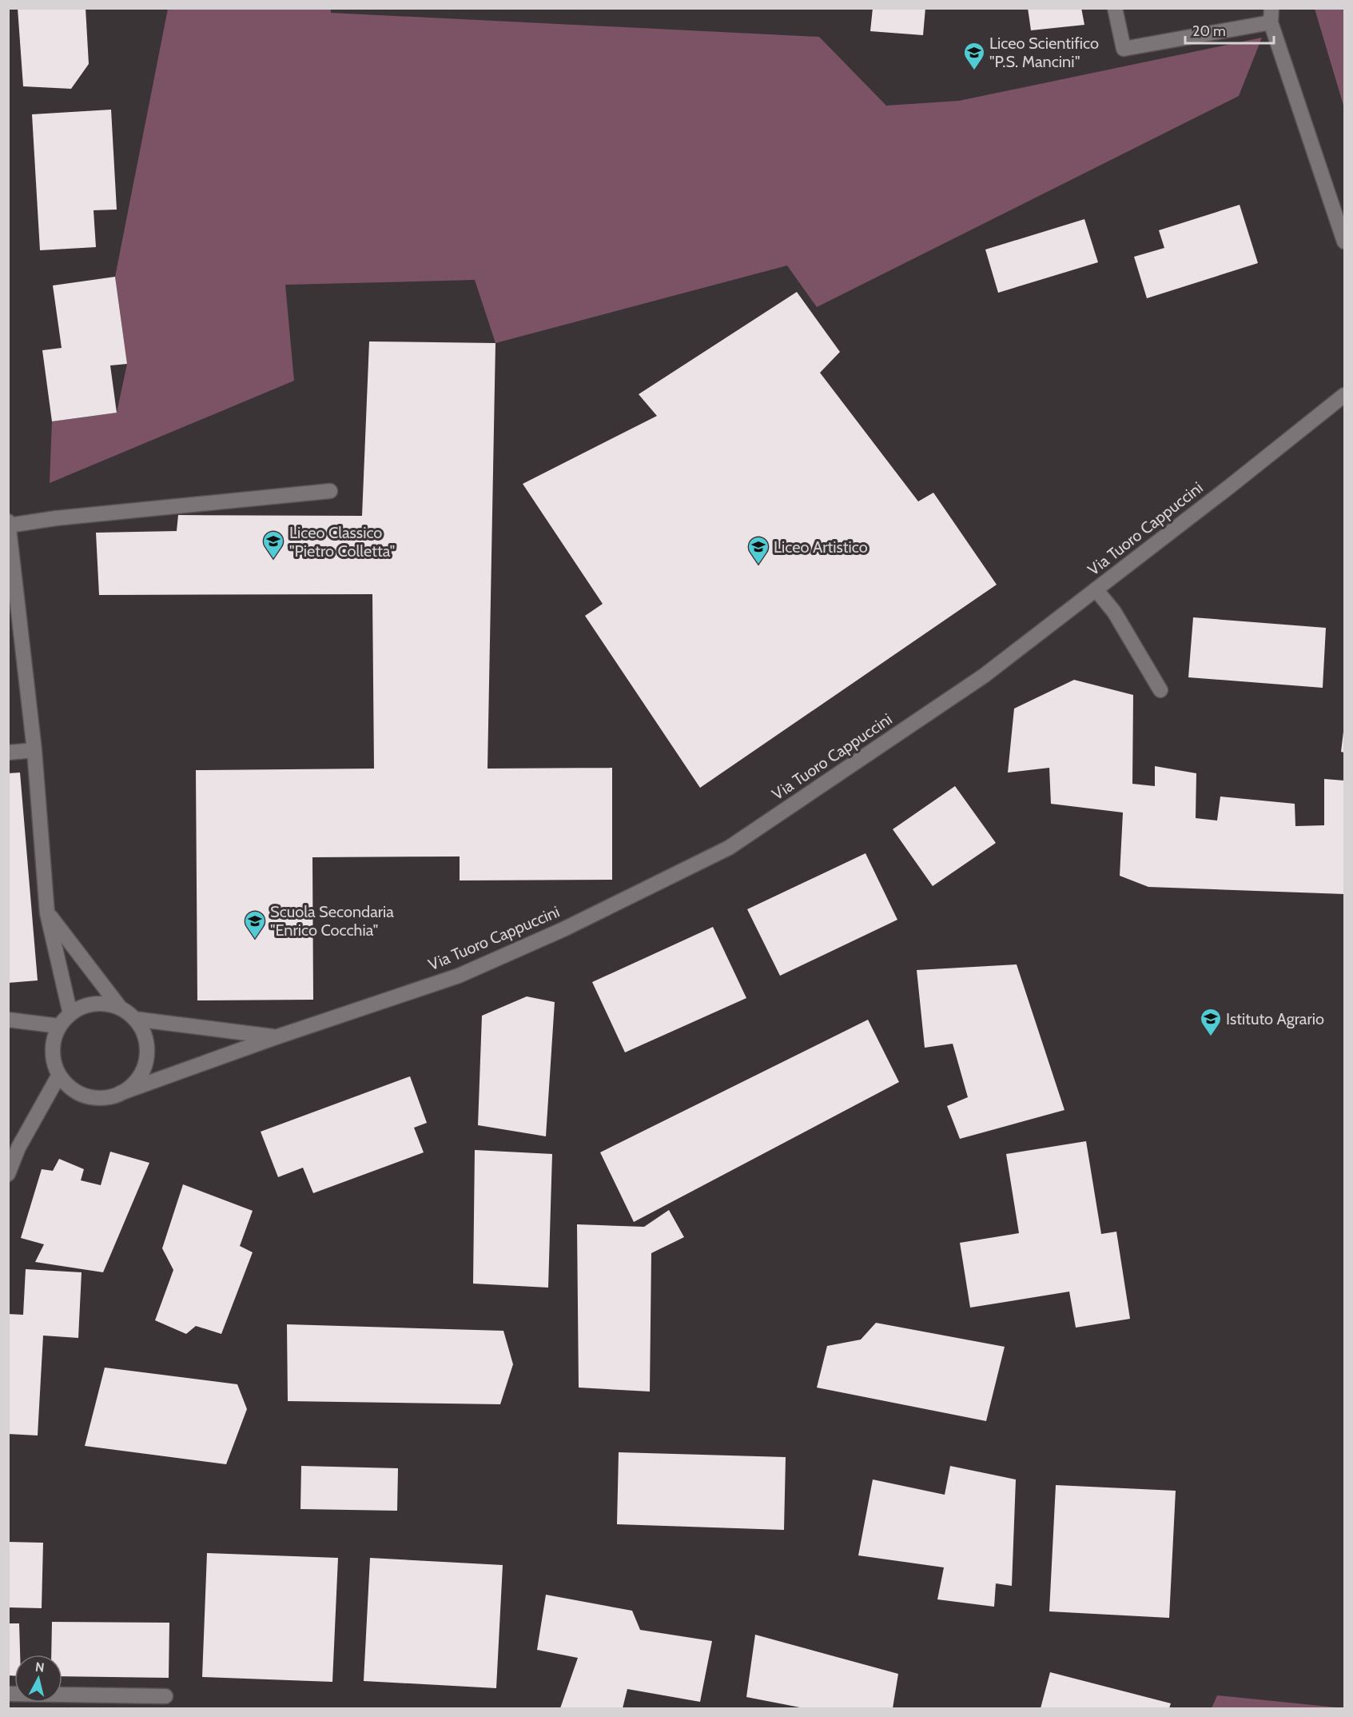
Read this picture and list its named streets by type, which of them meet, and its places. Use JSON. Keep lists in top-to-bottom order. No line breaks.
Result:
{"streets":{"street":["Via Tuoro Cappuccini"]},"places":{"school or university":["Liceo Scientifico \"P.S. Mancini\"","Liceo Classico \"Pietro Colletta\"","Liceo Artistico","Scuola Secondaria \"Enrico Cocchia\"","Istituto Agrario"]},"scale_bar":"20 m","north":"top"}
